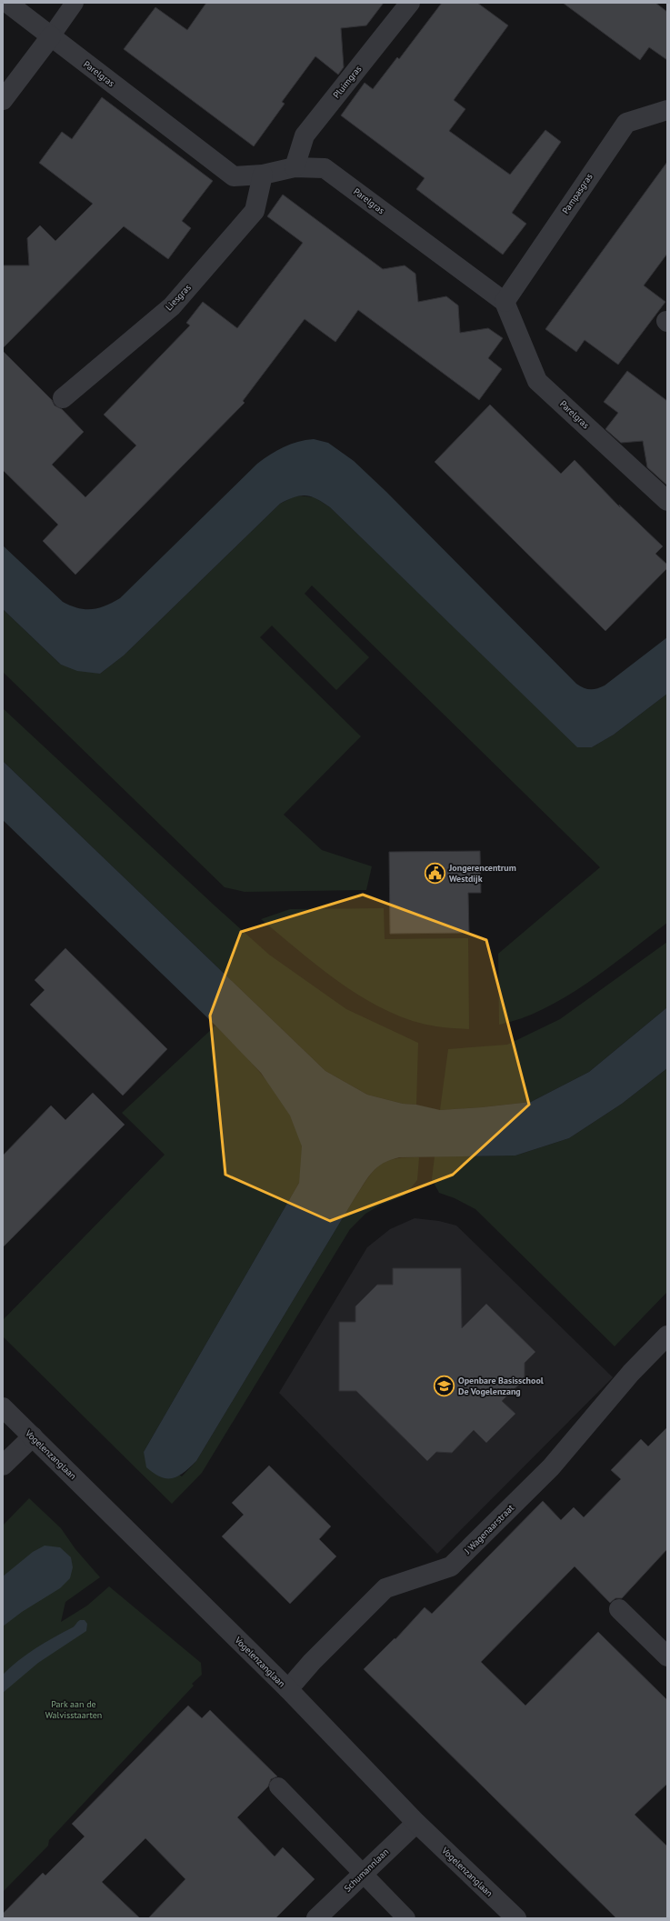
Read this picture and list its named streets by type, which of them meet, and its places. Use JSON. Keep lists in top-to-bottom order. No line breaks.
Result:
{"streets":{"street":["Parelgras","Pluimgras","Pampasgras","Liesgras","Vogelenzanglaan","J Wagenaarstraat","Schumannlaan"]},"crossings":[["Parelgras","Pluimgras"],["Parelgras","Pampasgras"],["Parelgras","Liesgras"],["Vogelenzanglaan","J Wagenaarstraat"],["Vogelenzanglaan","Schumannlaan"]],"parks":["Park aan de Walvisstaarten"],"places":{"public building":["Jongerencentrum Westdijk"],"school or university":["Openbare Basisschool De Vogelenzang"]}}
